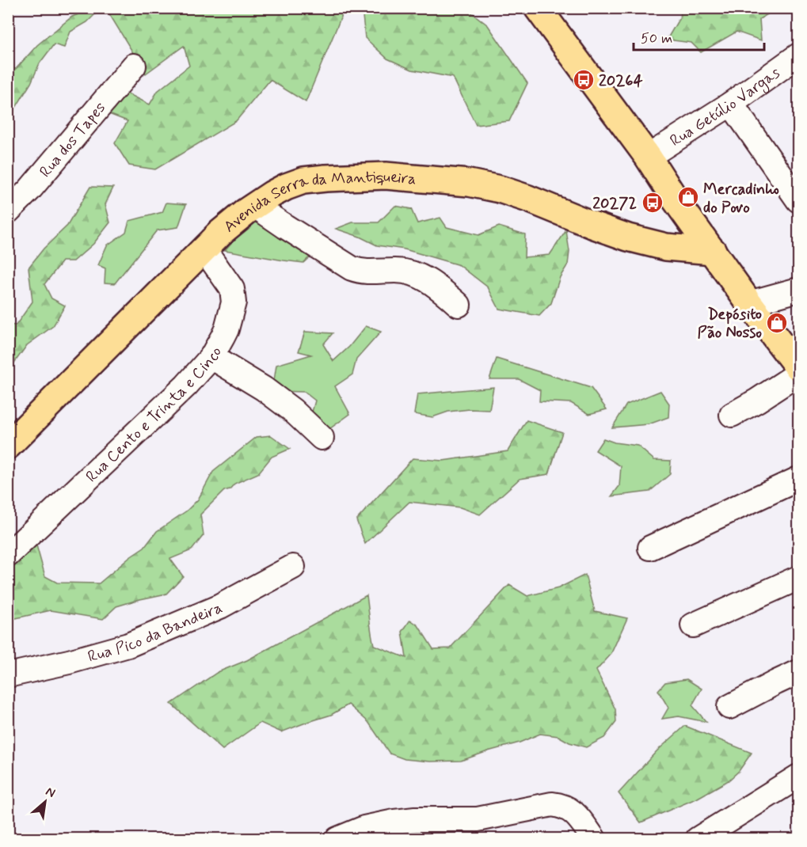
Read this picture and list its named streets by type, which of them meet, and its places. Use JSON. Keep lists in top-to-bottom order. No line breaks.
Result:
{"streets":{"main road":["Avenida Serra da Mantiqueira"],"street":["Rua Getúlio Vargas","Rua dos Tapes","Rua Cento e Trinta e Cinco","Rua Pico da Bandeira"]},"crossings":[["Avenida Serra da Mantiqueira","Rua Cento e Trinta e Cinco"]],"places":{"bus stop":["20264","20272"],"shop":["Mercadinho do Povo","Depósito Pão Nosso"]},"scale_bar":"50 m","north":"top right"}
